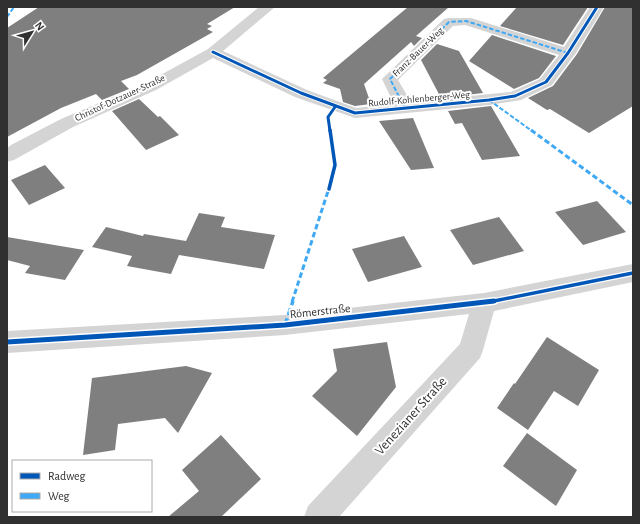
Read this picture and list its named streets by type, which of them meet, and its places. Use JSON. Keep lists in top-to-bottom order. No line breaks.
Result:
{"streets":{"street":["Franz-Bauer-Weg","Christof-Dotzauer-Straße","Rudolf-Kohlenberger-Weg","Römerstraße","Venezianer Straße"]},"crossings":[["Franz-Bauer-Weg","Rudolf-Kohlenberger-Weg"],["Christof-Dotzauer-Straße","Rudolf-Kohlenberger-Weg"],["Römerstraße","Venezianer Straße"]],"legend":["Radweg","Weg"],"north":"top right"}
